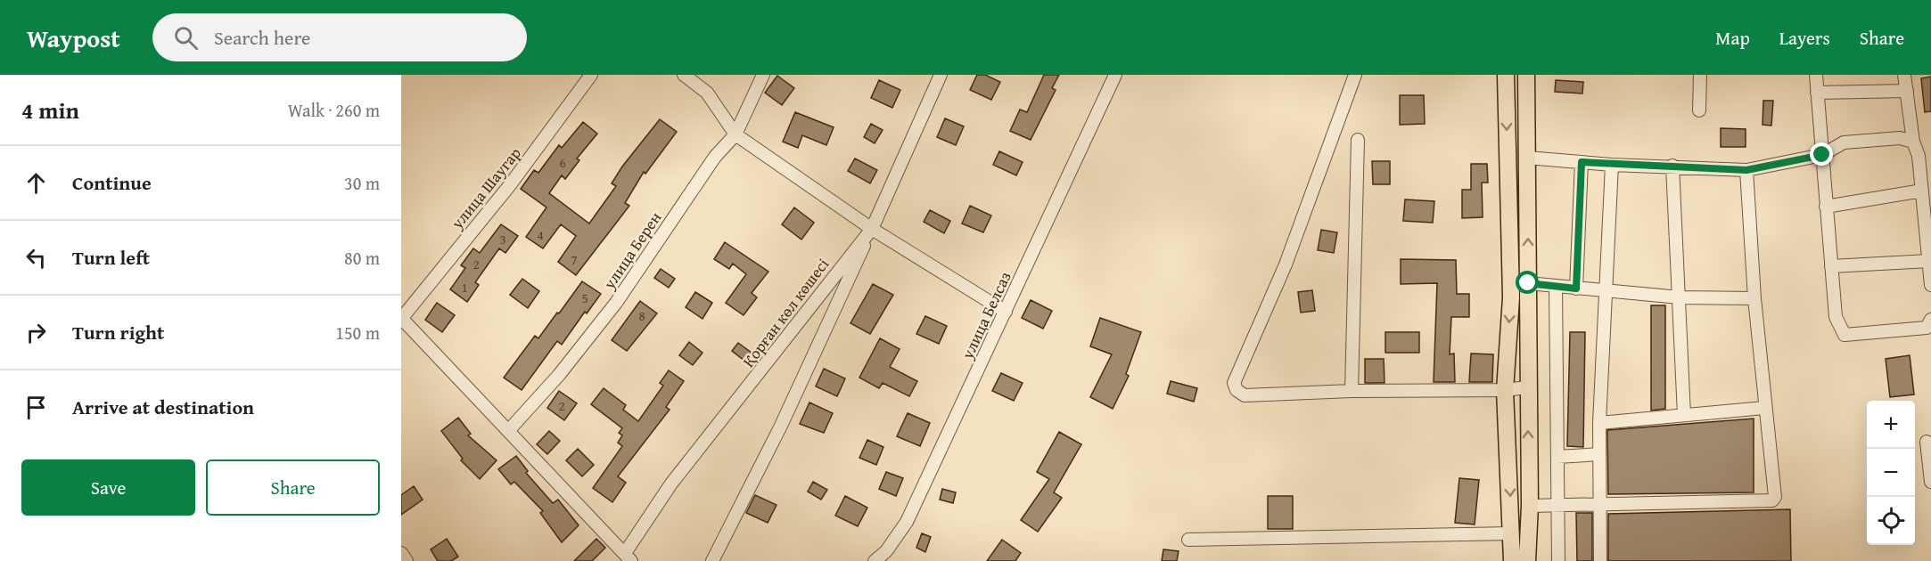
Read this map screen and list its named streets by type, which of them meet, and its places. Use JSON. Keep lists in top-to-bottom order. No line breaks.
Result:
{"streets":{"street":["улица Шаугар","улица Берен","Қорған көл көшесі","улица Белсаз"]},"house_numbers":["6","4","3","7","2","1","5","8","2"],"page":{"header":"Waypost","search":"Search here","nav":["Map","Layers","Share"],"heading":["4 min","Walk · 260 m"],"list":[["Continue","30 m"],["Turn left","80 m"],["Turn right","150 m"],"Arrive at destination"],"map_buttons":["+","−"],"buttons":["Save","Share"]}}
